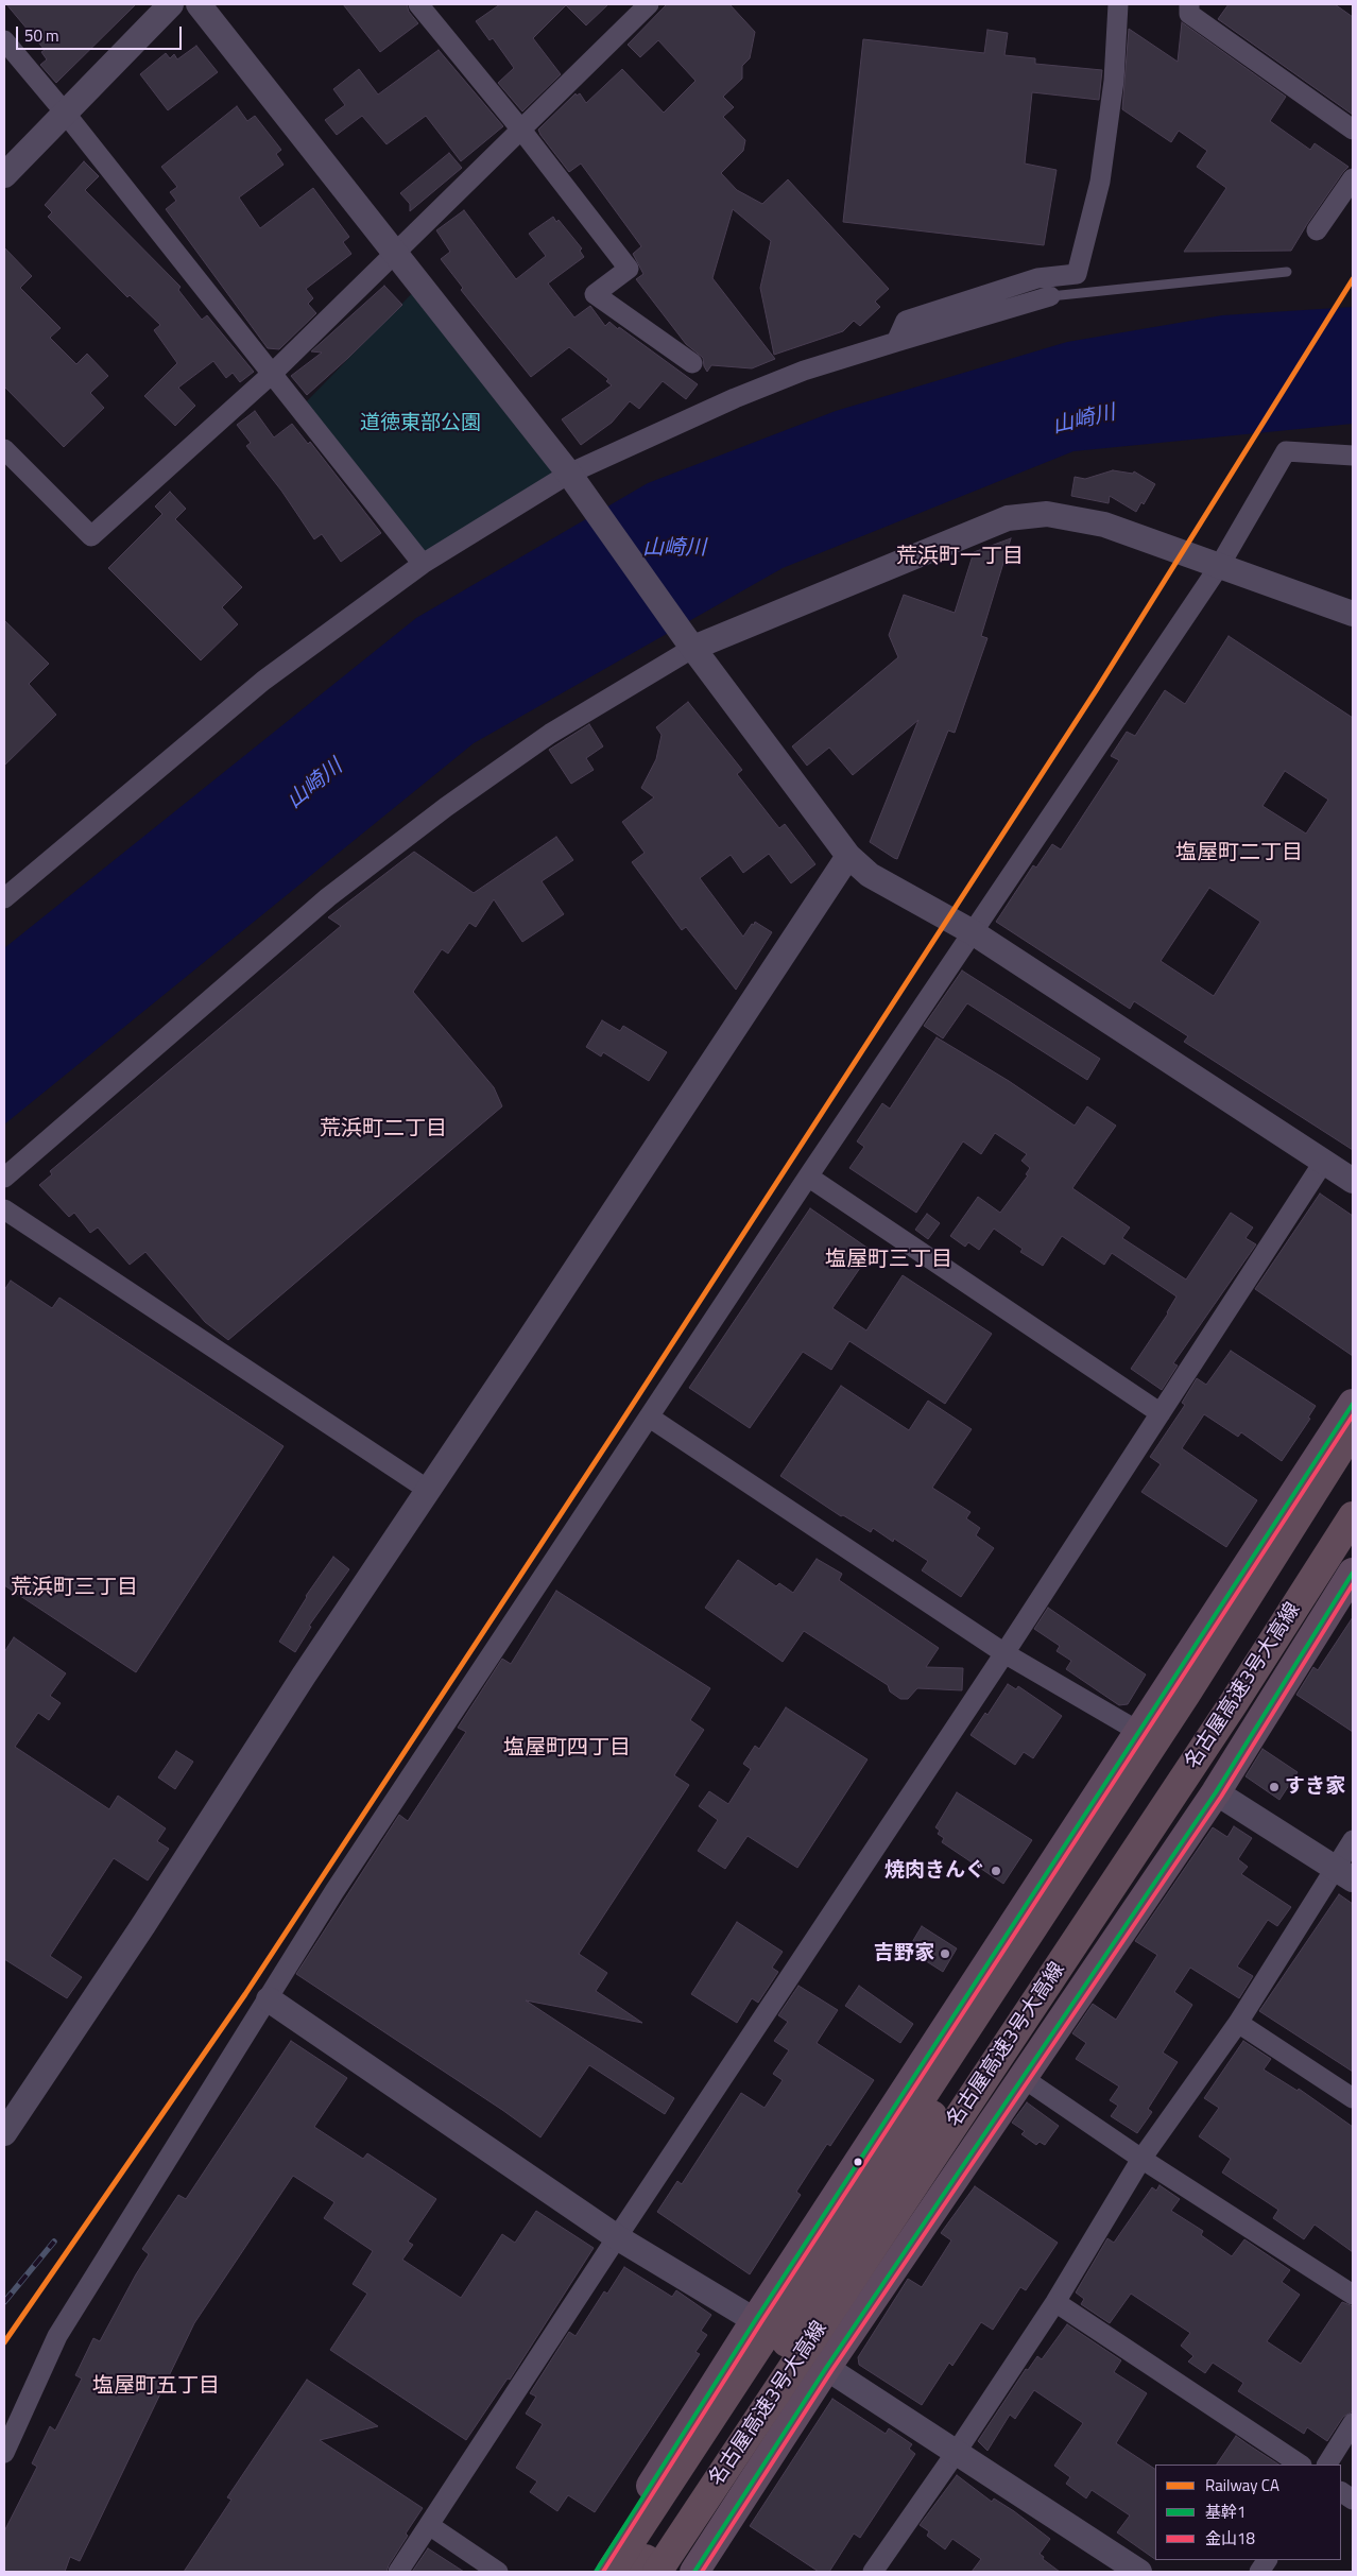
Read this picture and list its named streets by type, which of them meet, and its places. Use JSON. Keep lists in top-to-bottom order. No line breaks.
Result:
{"streets":{"highway":["名古屋高速3号大高線"]},"districts":["荒浜町一丁目","塩屋町二丁目","荒浜町二丁目","塩屋町三丁目","荒浜町三丁目","塩屋町四丁目","塩屋町五丁目"],"water":["山崎川"],"parks":["道徳東部公園"],"places":["すき家","焼肉きんぐ","吉野家"],"lines":["rail line CA","transit line 基幹1","transit line 金山18"],"legend":["Railway CA","基幹1","金山18"],"scale_bar":"50 m"}
